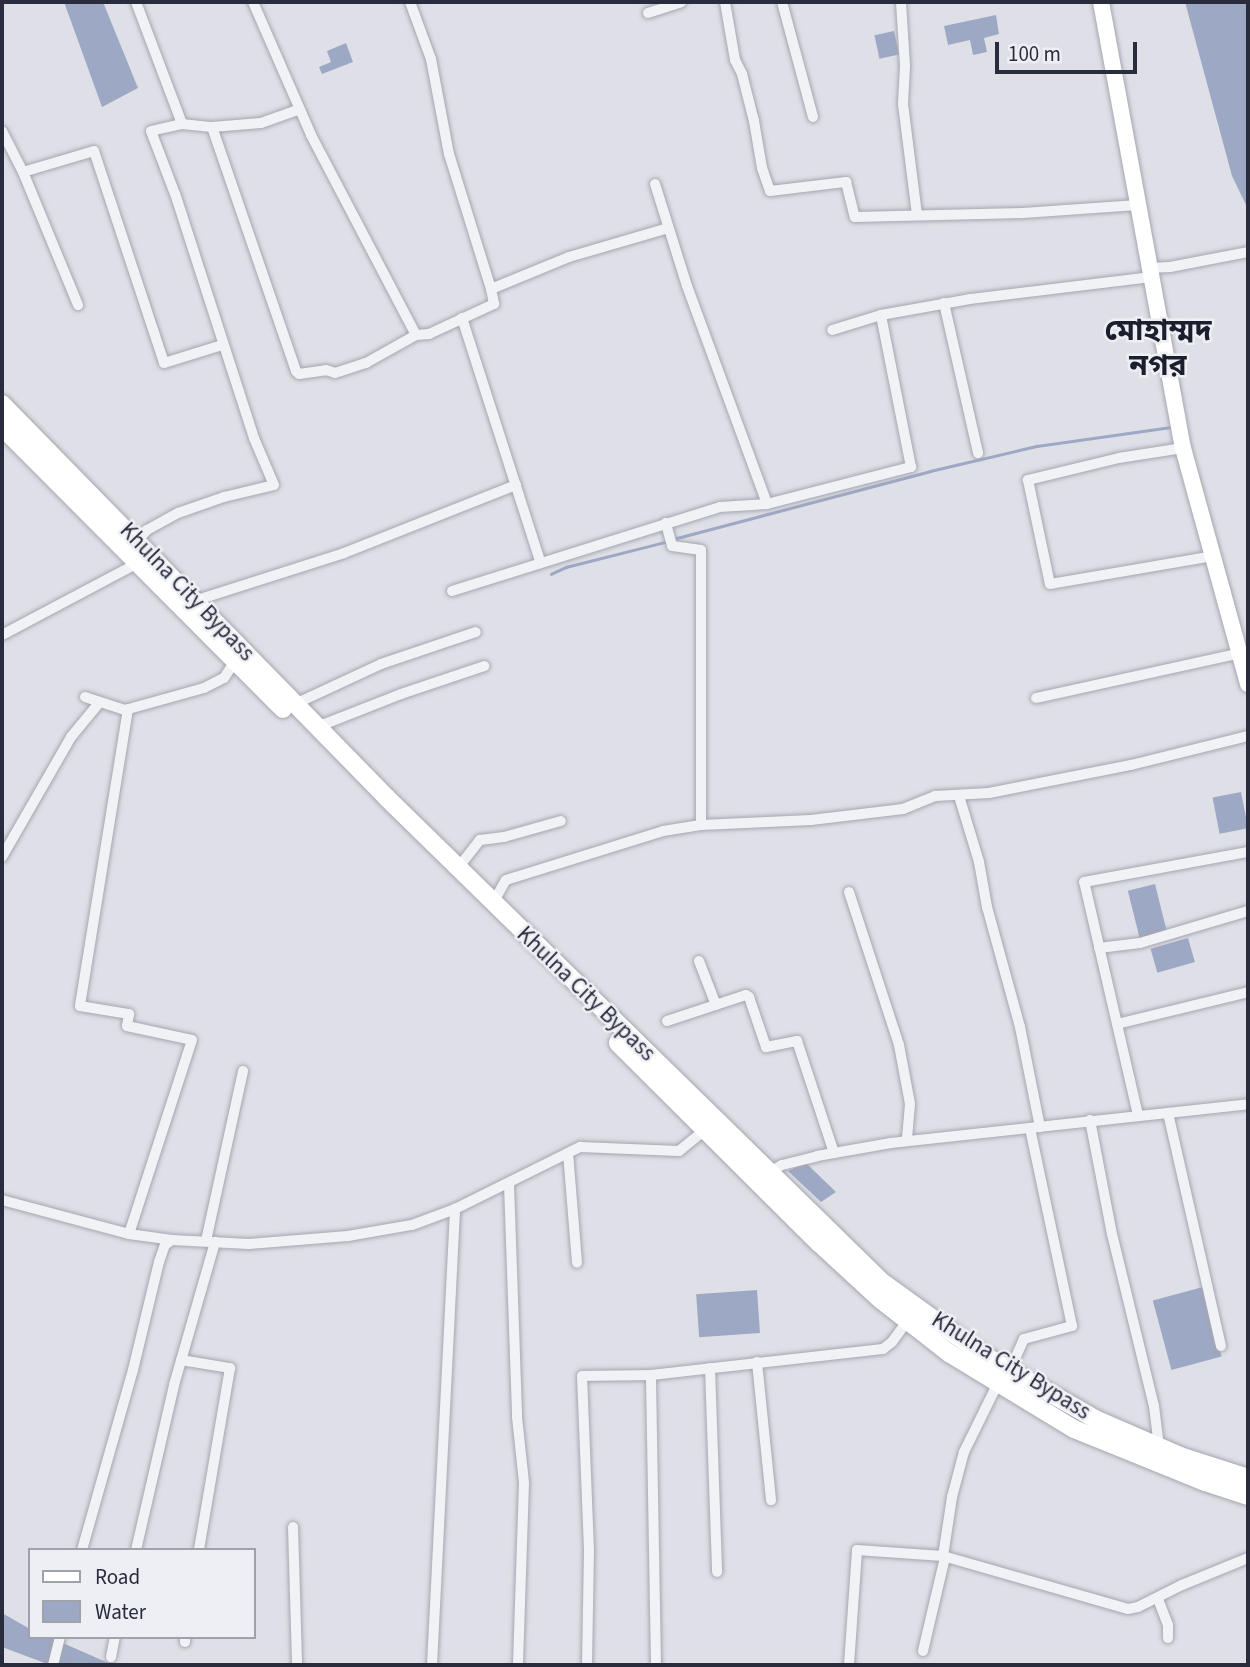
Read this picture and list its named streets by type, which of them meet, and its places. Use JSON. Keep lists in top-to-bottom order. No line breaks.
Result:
{"streets":{"highway":["Khulna City Bypass"]},"districts":["মোহাম্মদ নগর"],"legend":["Road","Water"],"scale_bar":"100 m"}
